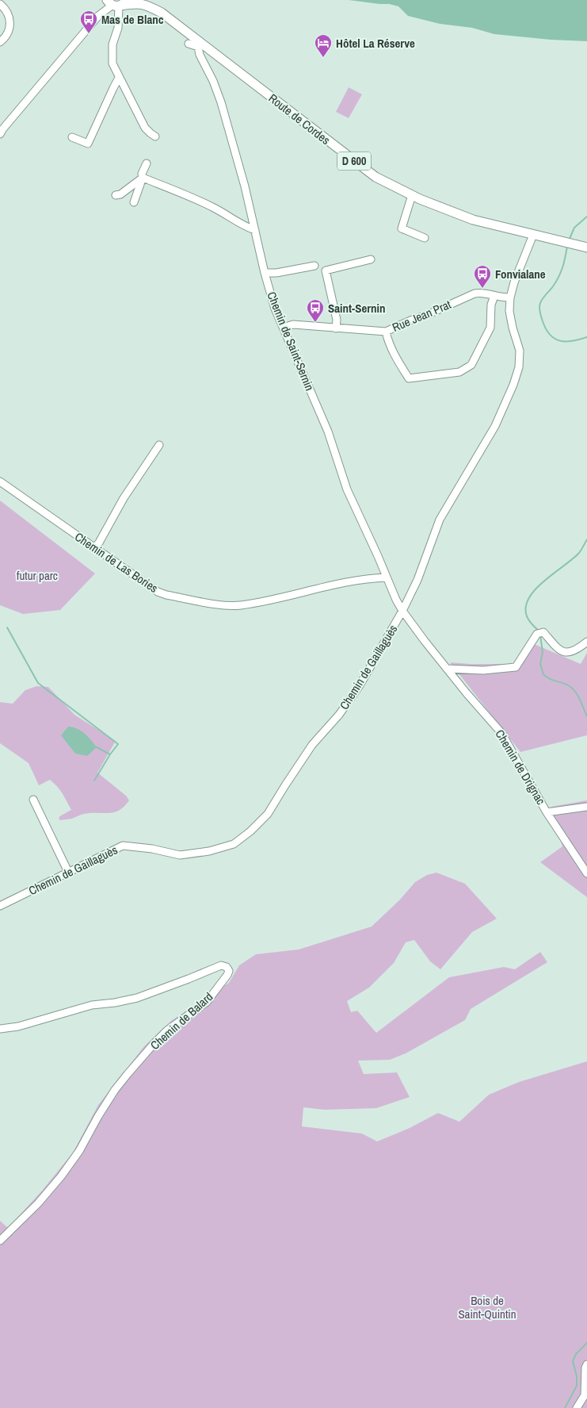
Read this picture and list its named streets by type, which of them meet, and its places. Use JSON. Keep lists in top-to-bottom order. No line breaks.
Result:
{"streets":{"main road":["Route de Cordes","D 600"],"street":["Rue Jean Prat","Chemin de Saint-Sernin","Chemin de Las Bories","Chemin de Gaillaguès","Chemin de Drignac","Chemin de Balard"]},"crossings":[["Route de Cordes","Chemin de Saint-Sernin"],["Route de Cordes","Chemin de Gaillaguès"],["Rue Jean Prat","Chemin de Saint-Sernin"],["Rue Jean Prat","Chemin de Gaillaguès"],["Chemin de Saint-Sernin","Chemin de Las Bories"],["Chemin de Saint-Sernin","Chemin de Gaillaguès"],["Chemin de Saint-Sernin","Chemin de Drignac"],["Chemin de Gaillaguès","Chemin de Drignac"]],"parks":["futur parc","Bois de Saint-Quintin"],"places":{"bus stop":["Mas de Blanc","Fonvialane","Saint-Sernin"],"hotel":["Hôtel La Réserve"]}}
